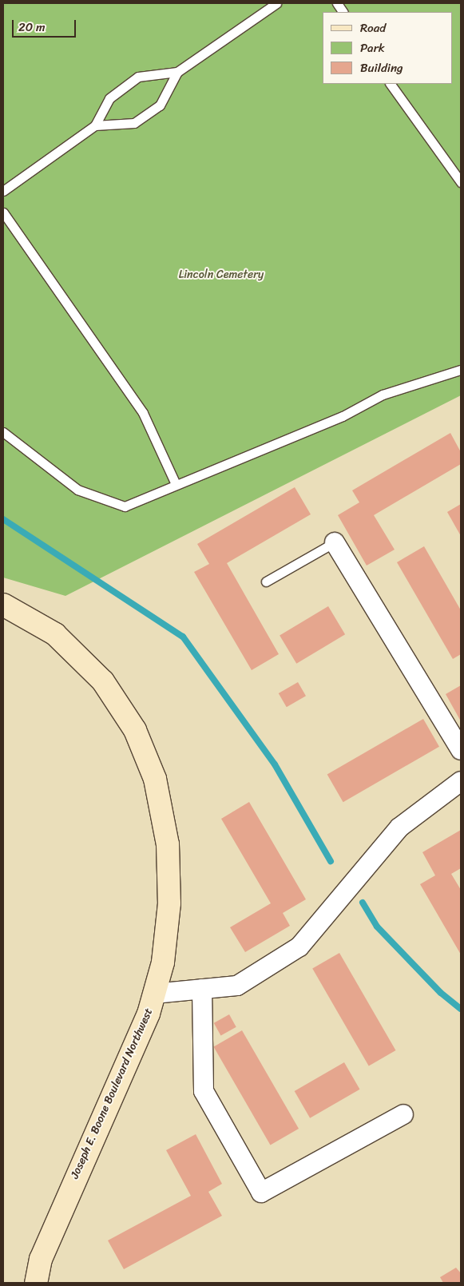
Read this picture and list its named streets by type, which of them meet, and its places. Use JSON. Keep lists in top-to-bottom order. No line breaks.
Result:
{"streets":{"main road":["Joseph E. Boone Boulevard Northwest"]},"parks":["Lincoln Cemetery"],"legend":["Road","Park","Building"],"scale_bar":"20 m"}
